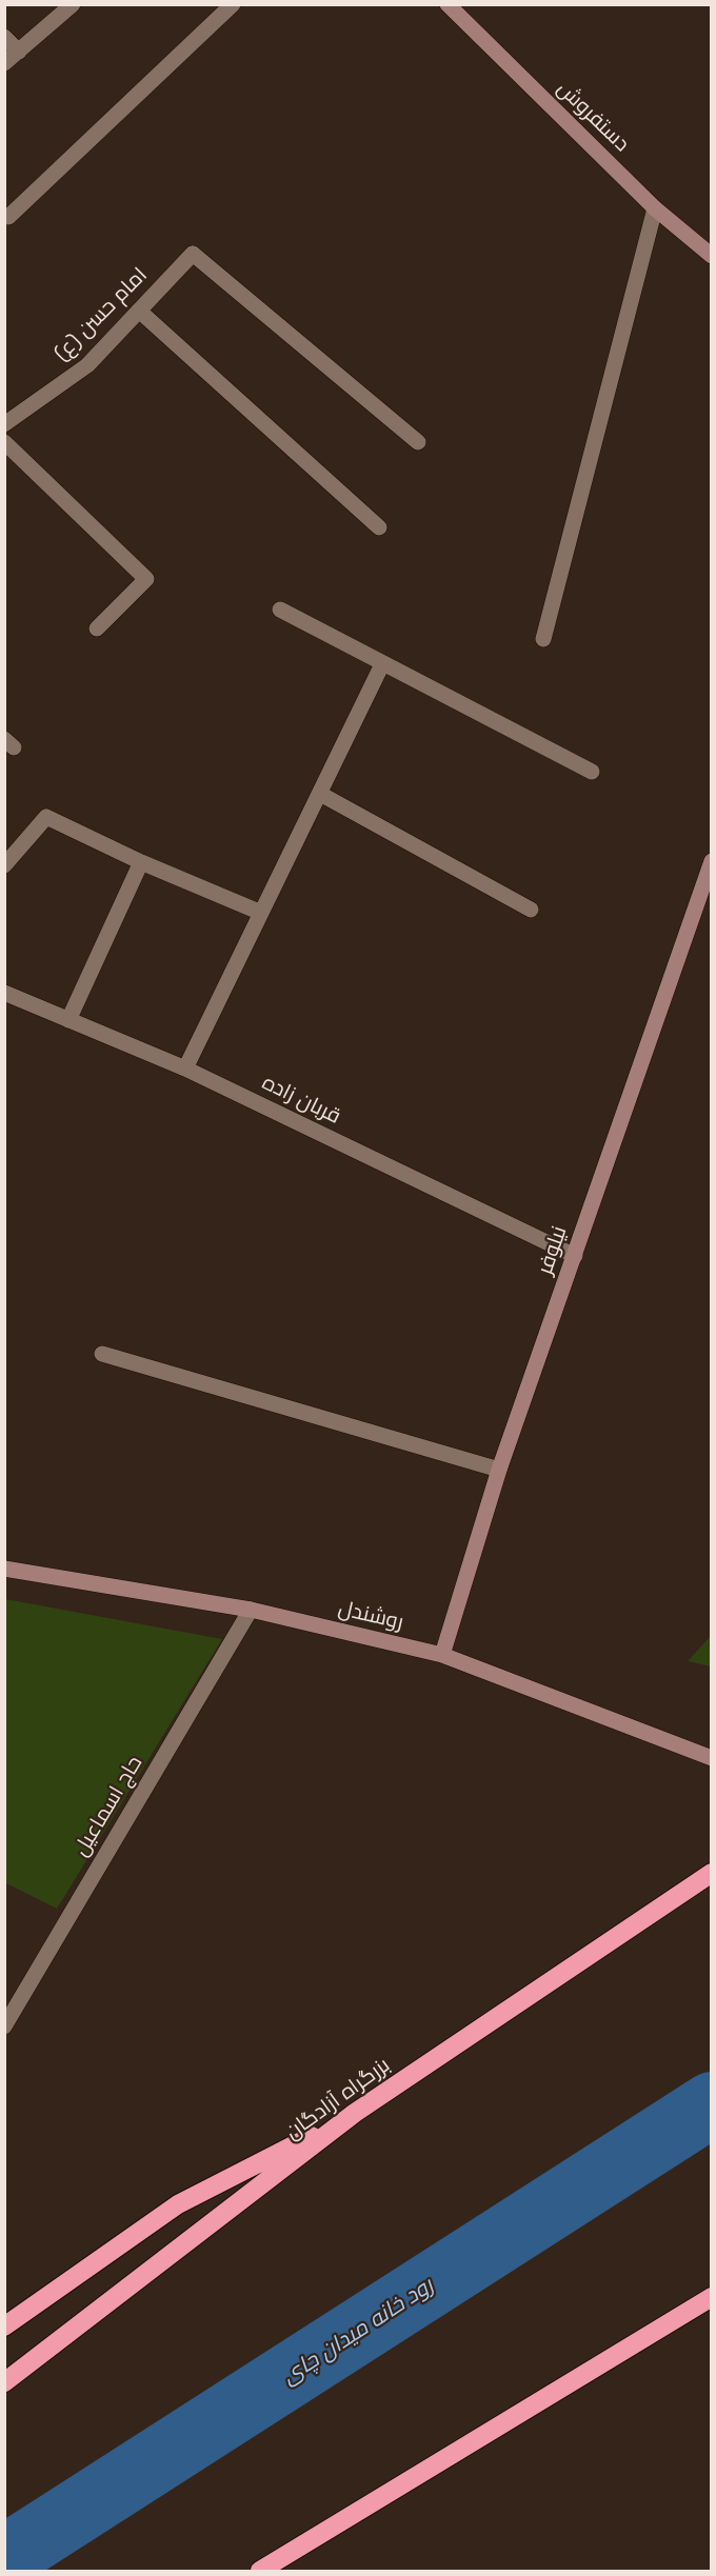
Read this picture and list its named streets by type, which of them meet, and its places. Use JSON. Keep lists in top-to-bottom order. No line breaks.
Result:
{"streets":{"highway":["بزرگراه آزادگان"],"street":["دستفروش","امام حسن (ع)","قربان زاده","نیلوفر","روشندل","حاج اسماعیل"]},"crossings":[["قربان زاده","نیلوفر"],["نیلوفر","روشندل"],["روشندل","حاج اسماعیل"]],"water":["رود خانه میدان چای"]}
